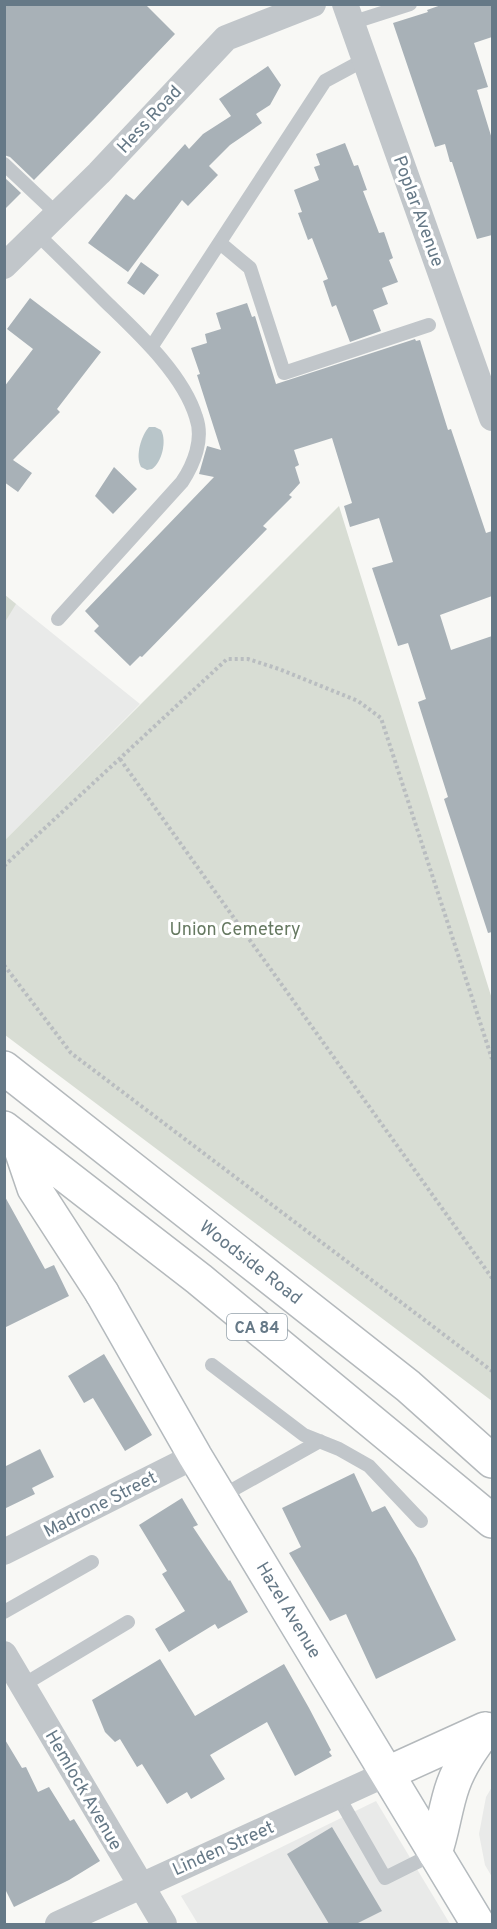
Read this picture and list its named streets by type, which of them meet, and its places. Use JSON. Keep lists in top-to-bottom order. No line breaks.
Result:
{"streets":{"main road":["Woodside Road","CA 84","Hazel Avenue"],"street":["Hess Road","Poplar Avenue","Madrone Street","Hemlock Avenue","Linden Street"]},"crossings":[["CA 84","Hazel Avenue"],["Madrone Street","Hazel Avenue"],["Hazel Avenue","Linden Street"],["Hemlock Avenue","Linden Street"]],"parks":["Union Cemetery"]}
